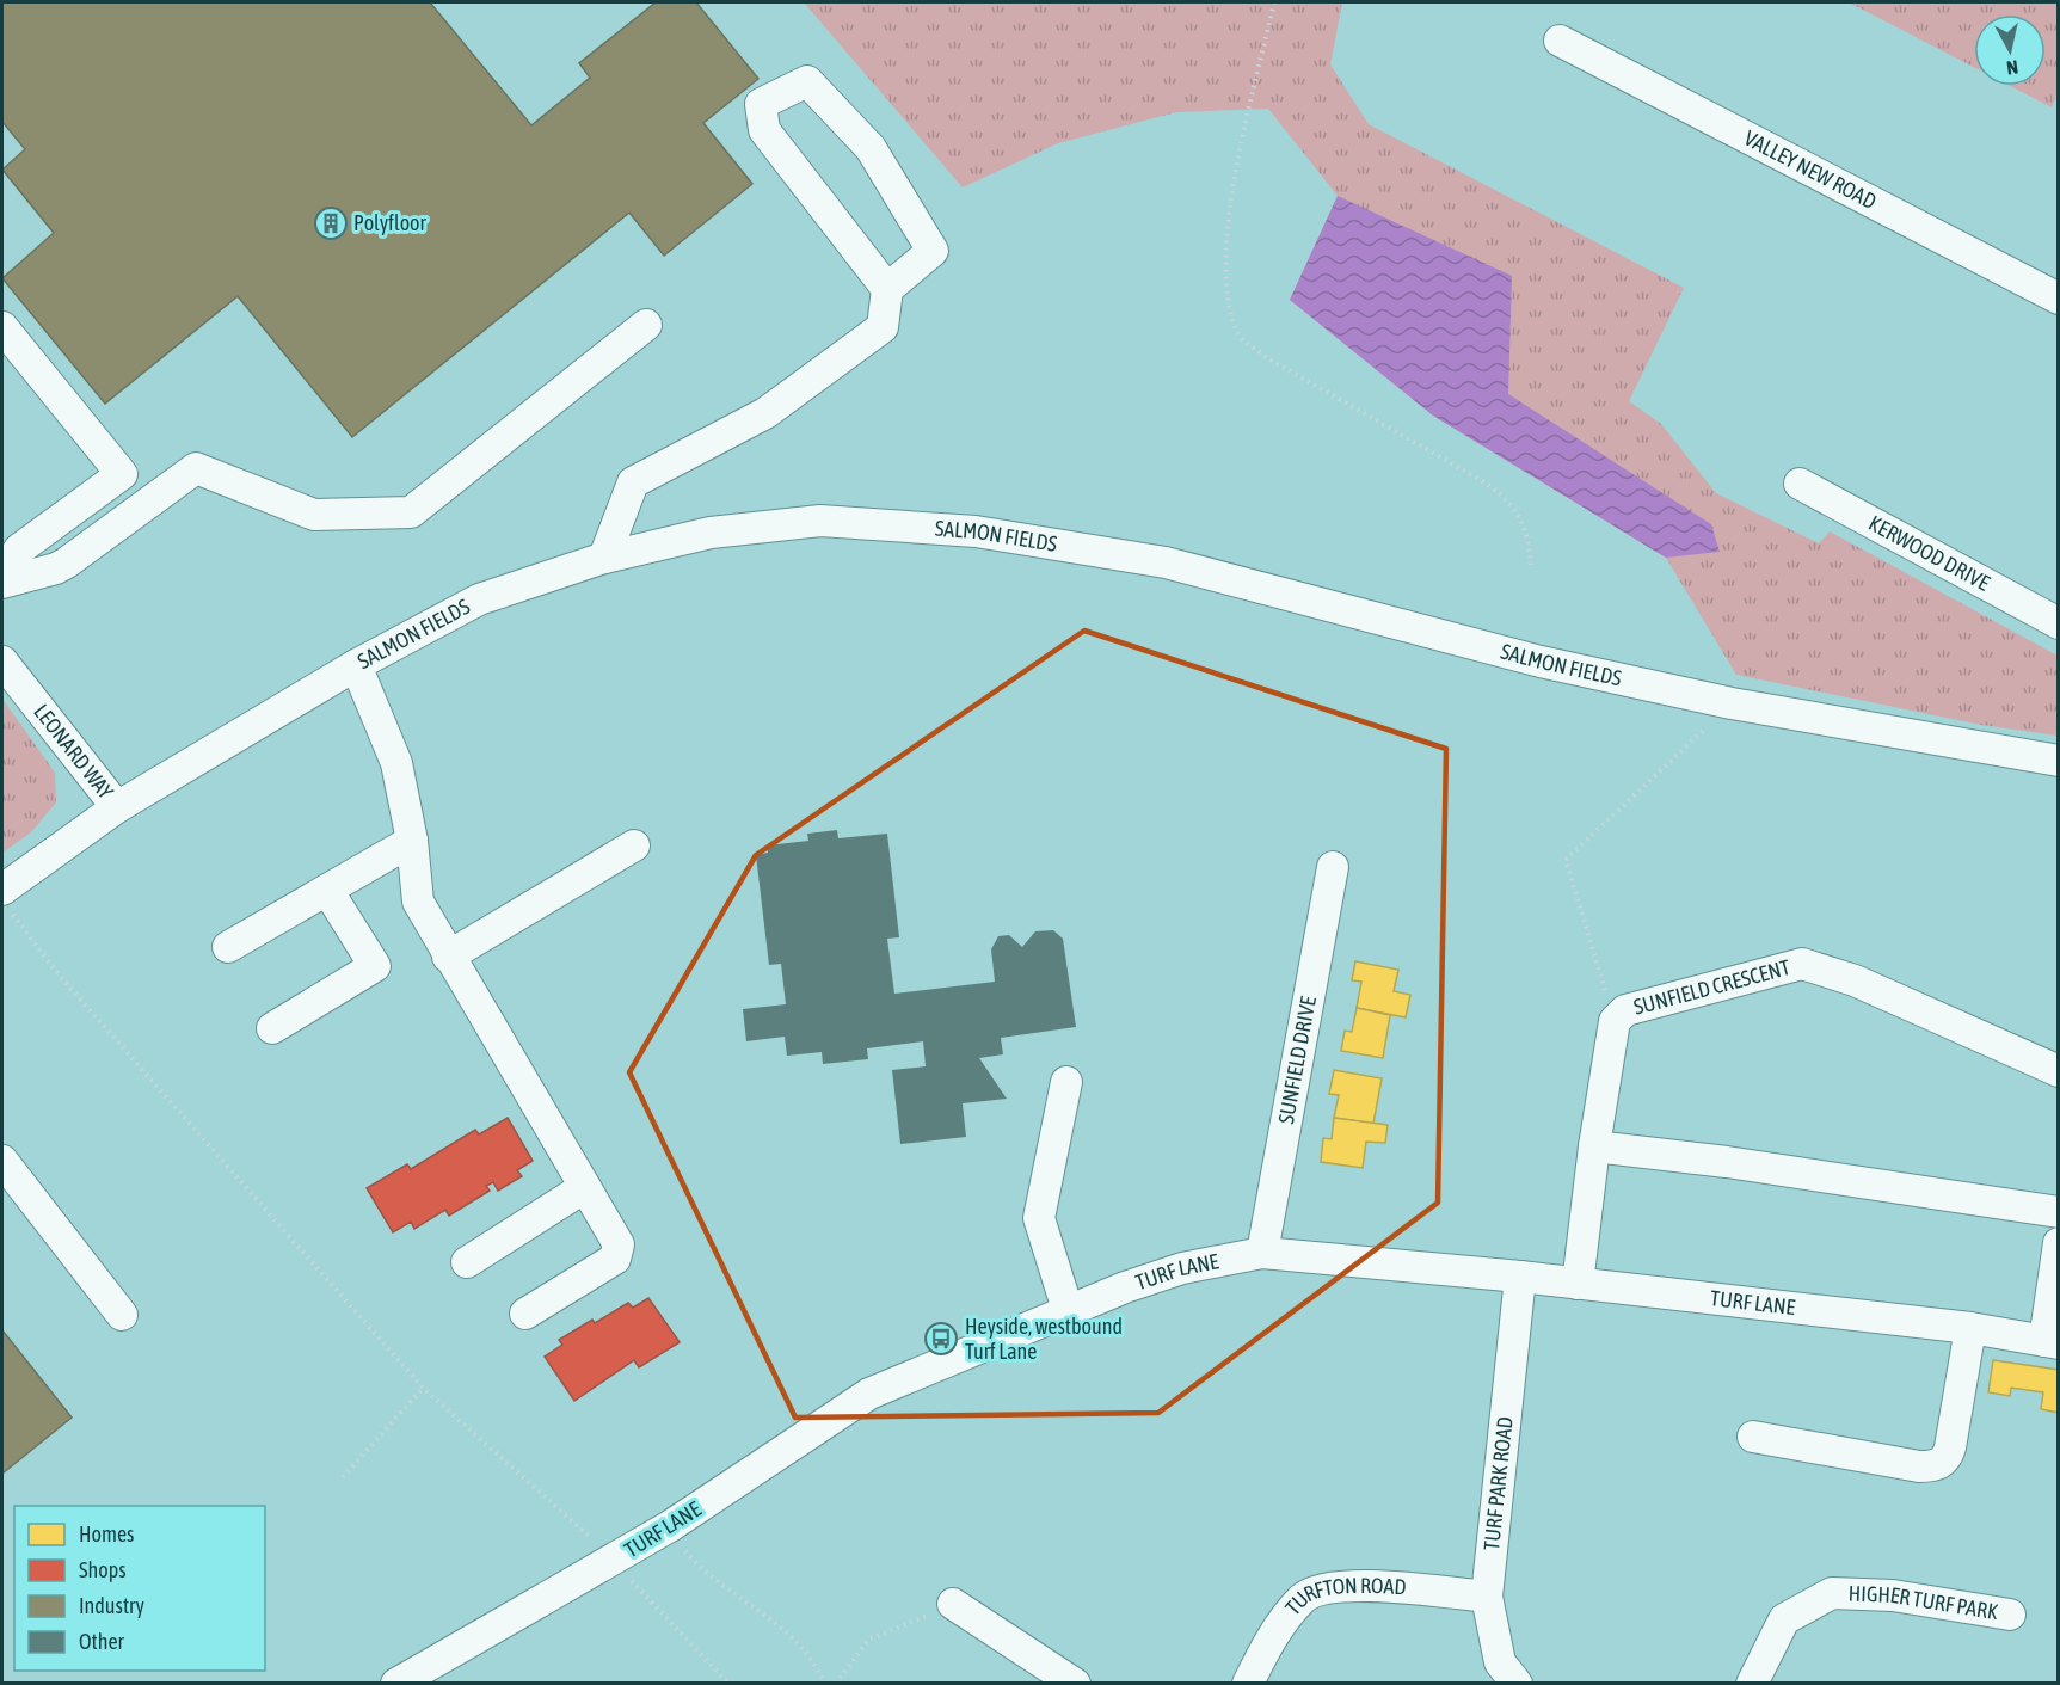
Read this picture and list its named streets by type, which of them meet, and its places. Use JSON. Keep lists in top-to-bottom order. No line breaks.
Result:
{"streets":{"street":["VALLEY NEW ROAD","SALMON FIELDS","KERWOOD DRIVE","LEONARD WAY","SUNFIELD CRESCENT","SUNFIELD DRIVE","TURF LANE","TURF PARK ROAD","HIGHER TURF PARK","TURFTON ROAD"]},"crossings":[["SALMON FIELDS","LEONARD WAY"],["SUNFIELD CRESCENT","TURF LANE"],["SUNFIELD DRIVE","TURF LANE"],["TURF LANE","TURF PARK ROAD"],["TURF PARK ROAD","TURFTON ROAD"]],"places":{"building":["Polyfloor"],"bus stop":["Heyside, westbound Turf Lane"]},"legend":["Homes","Shops","Industry","Other"],"north":"bottom"}
